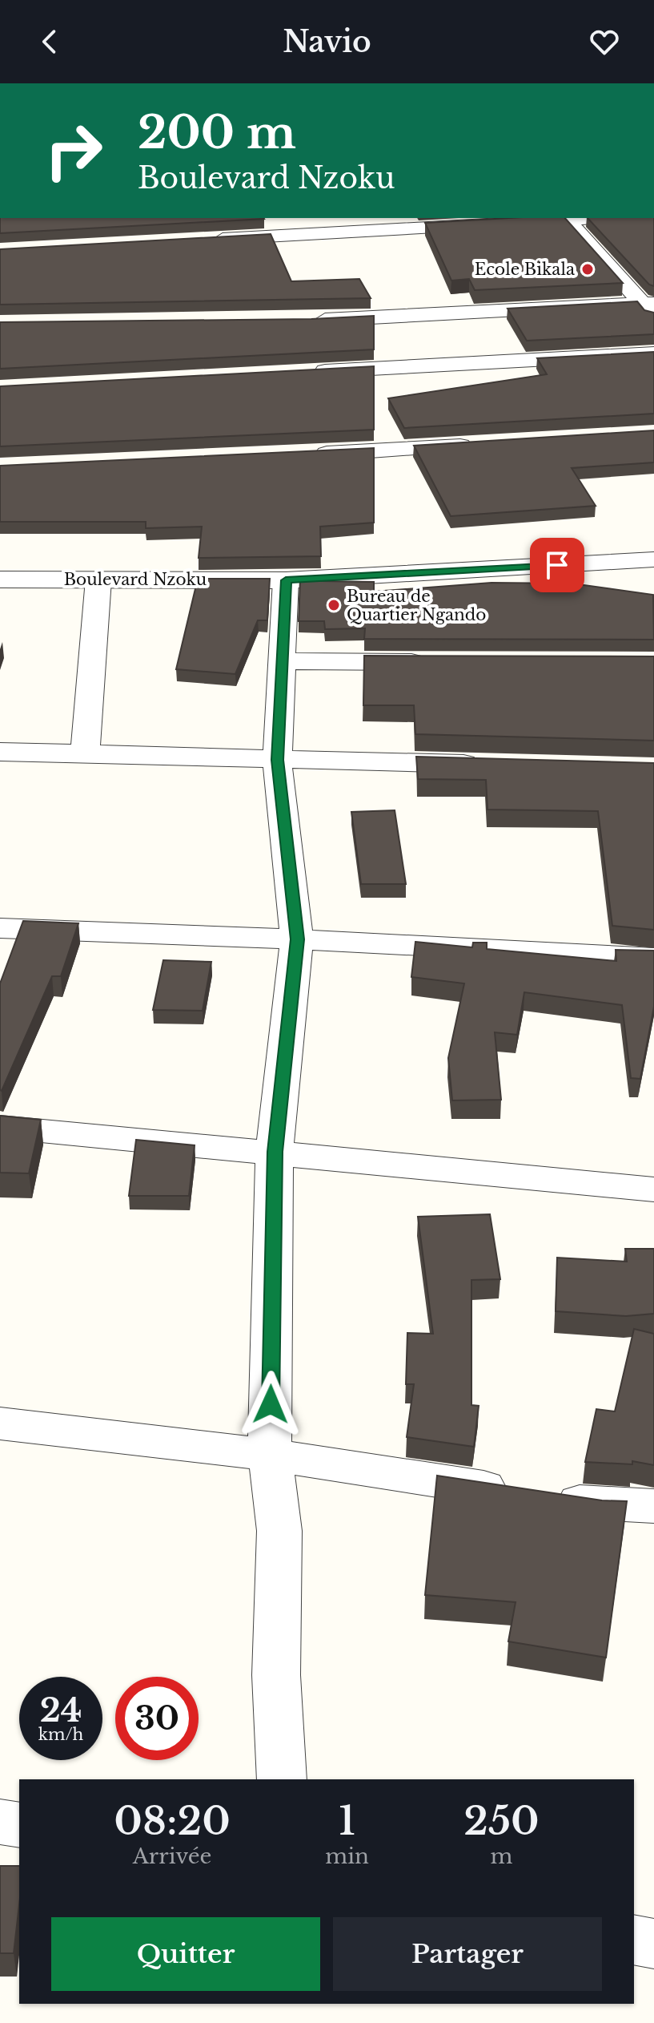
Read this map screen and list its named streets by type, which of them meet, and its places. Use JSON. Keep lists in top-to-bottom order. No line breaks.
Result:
{"streets":{"street":["Boulevard Nzoku"]},"places":["Ecole Bikala","Bureau de Quartier Ngando"],"page":{"header":"Navio","turn":["200 m","Boulevard Nzoku"],"speed":"24 km/h","limit":"30","eta":["08:20","Arrivée","1","min","250","m"],"buttons":["Quitter","Partager"]}}
